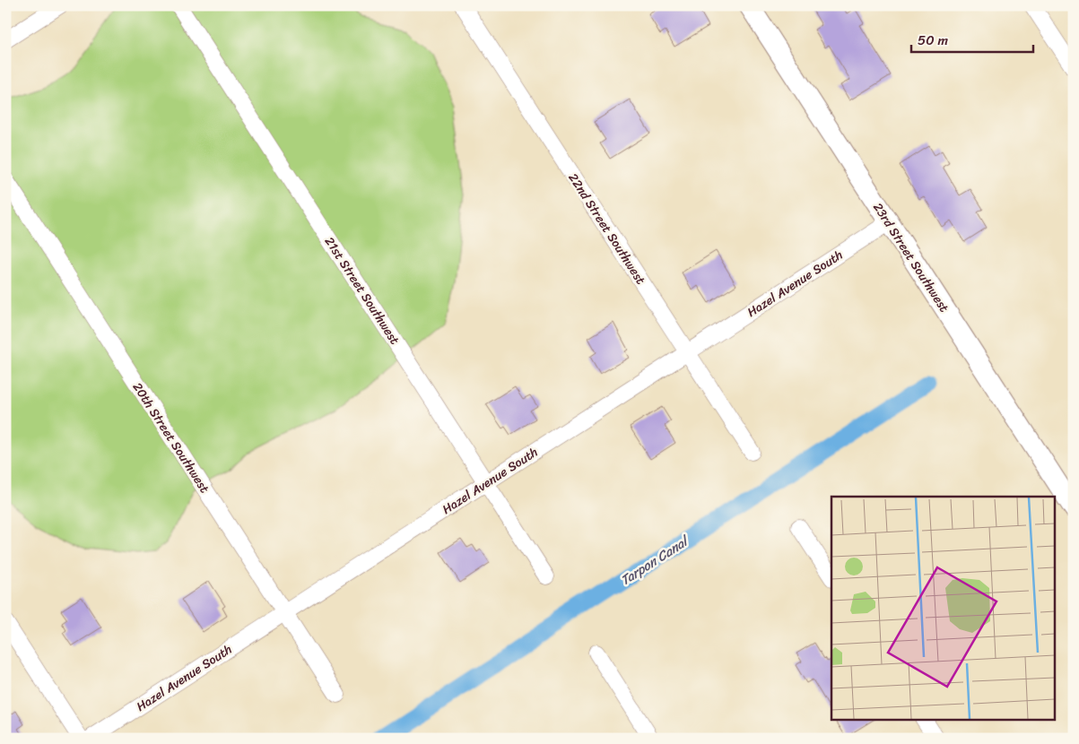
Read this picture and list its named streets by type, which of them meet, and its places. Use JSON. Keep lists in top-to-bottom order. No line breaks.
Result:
{"streets":{"street":["22nd Street Southwest","23rd Street Southwest","Hazel Avenue South","21st Street Southwest","20th Street Southwest"]},"crossings":[["22nd Street Southwest","Hazel Avenue South"],["23rd Street Southwest","Hazel Avenue South"],["Hazel Avenue South","21st Street Southwest"],["Hazel Avenue South","20th Street Southwest"]],"water":["Tarpon Canal"],"scale_bar":"50 m"}
